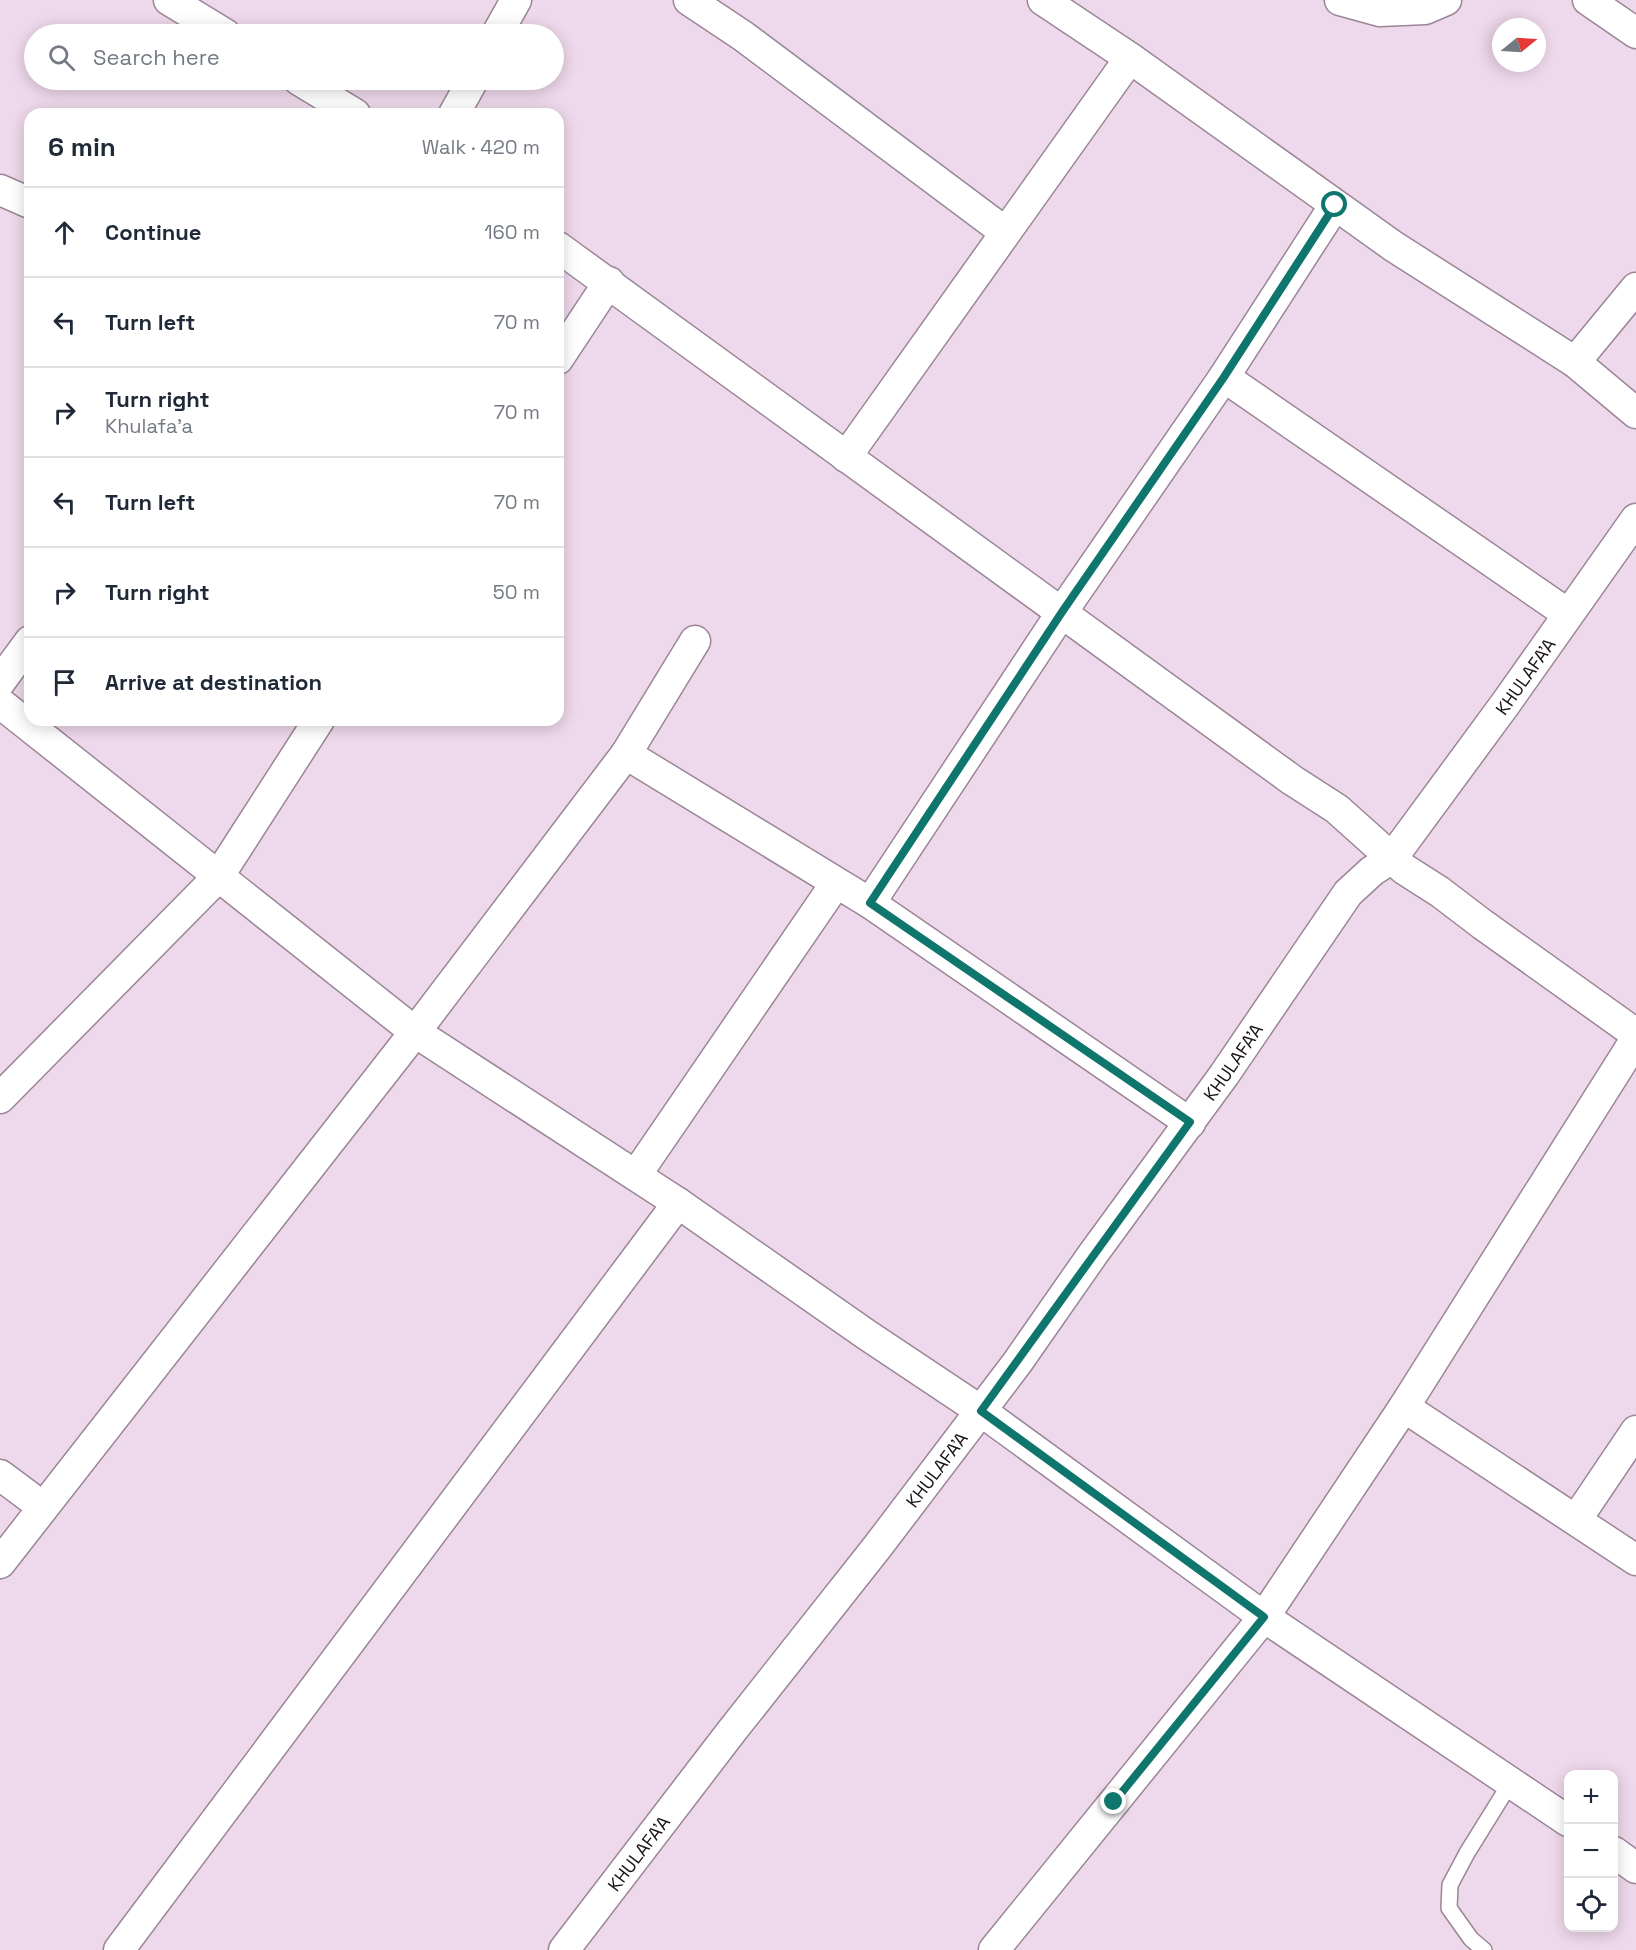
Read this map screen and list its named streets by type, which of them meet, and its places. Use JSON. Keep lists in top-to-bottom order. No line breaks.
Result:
{"streets":{"street":["KHULAFA'A"]},"north":"right","page":{"search":"Search here","heading":["6 min","Walk · 420 m"],"list":[["Continue","160 m"],["Turn left","70 m"],["Turn right","Khulafa'a","70 m"],["Turn left","70 m"],["Turn right","50 m"],"Arrive at destination"],"map_buttons":["+","−"]}}
